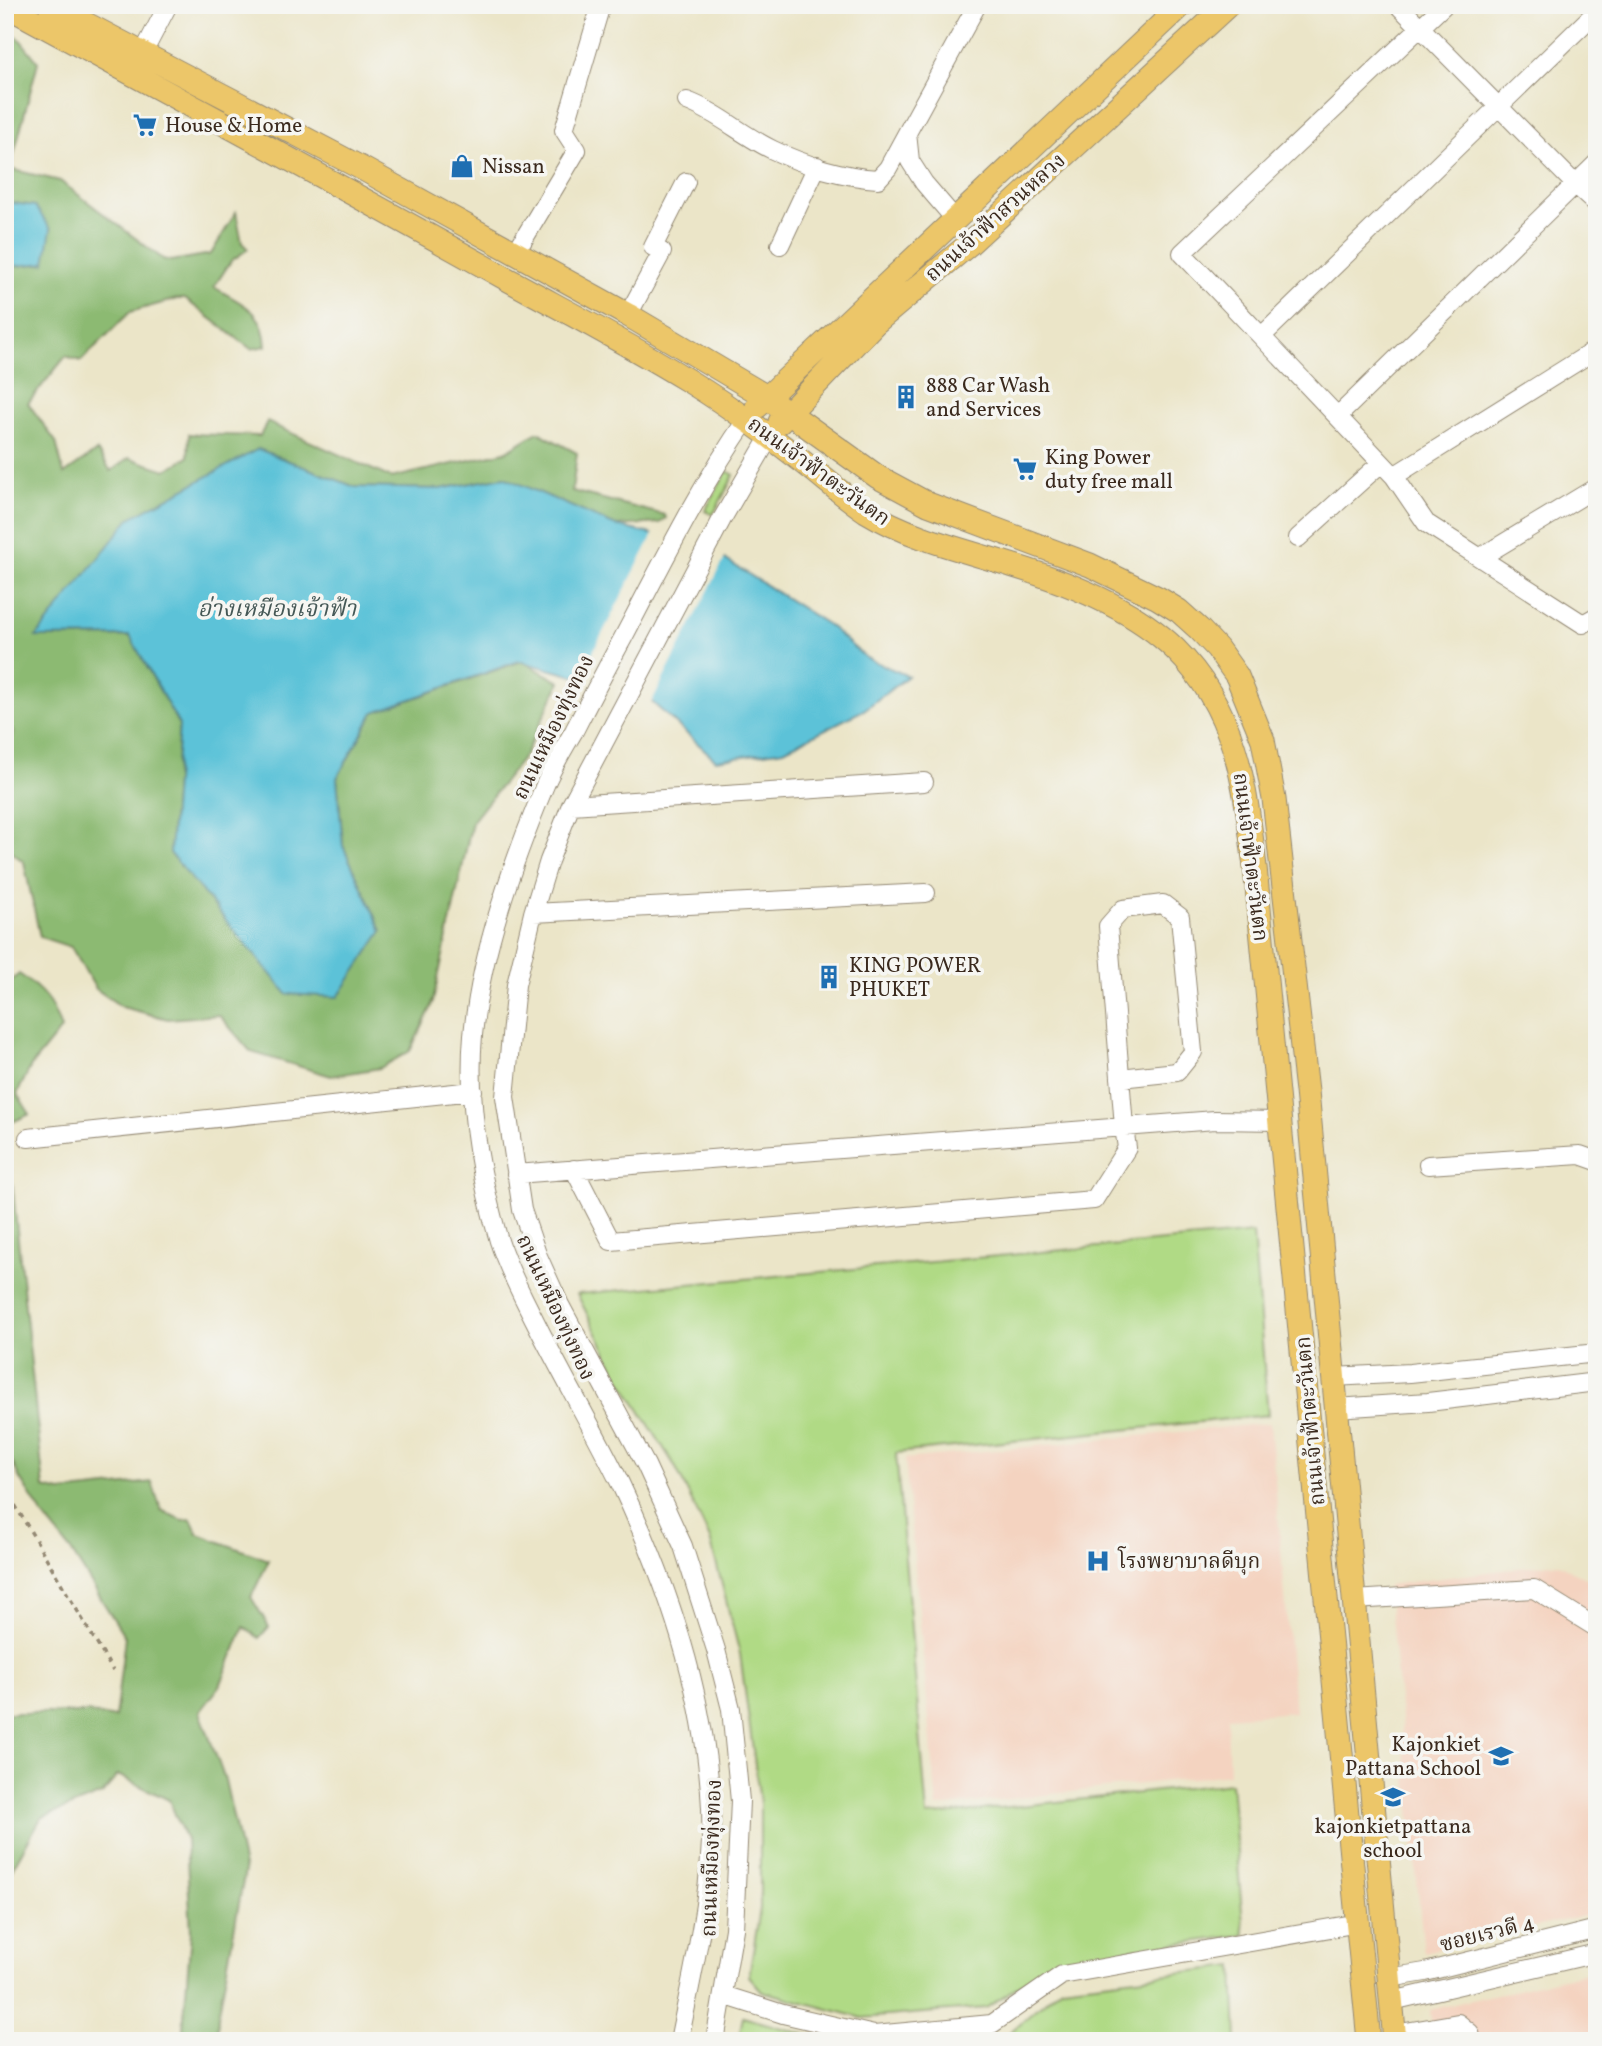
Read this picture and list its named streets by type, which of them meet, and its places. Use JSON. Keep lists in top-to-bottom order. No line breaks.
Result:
{"streets":{"main road":["ถนนเจ้าฟ้าสวนหลวง","ถนนเจ้าฟ้าตะวันตก"],"street":["ถนนเหมืองทุ่งทอง","ซอยเรวดี 4"]},"crossings":[["ถนนเจ้าฟ้าสวนหลวง","ถนนเจ้าฟ้าตะวันตก"],["ถนนเจ้าฟ้าสวนหลวง","ถนนเหมืองทุ่งทอง"],["ถนนเจ้าฟ้าตะวันตก","ถนนเหมืองทุ่งทอง"],["ถนนเจ้าฟ้าตะวันตก","ซอยเรวดี 4"]],"water":["อ่างเหมืองเจ้าฟ้า"],"places":{"supermarket":["House & Home","King Power duty free mall"],"shop":["Nissan"],"building":["888 Car Wash and Services","KING POWER PHUKET"],"hospital":["โรงพยาบาลดีบุก"],"school or university":["Kajonkiet Pattana School","kajonkietpattana school"]}}
